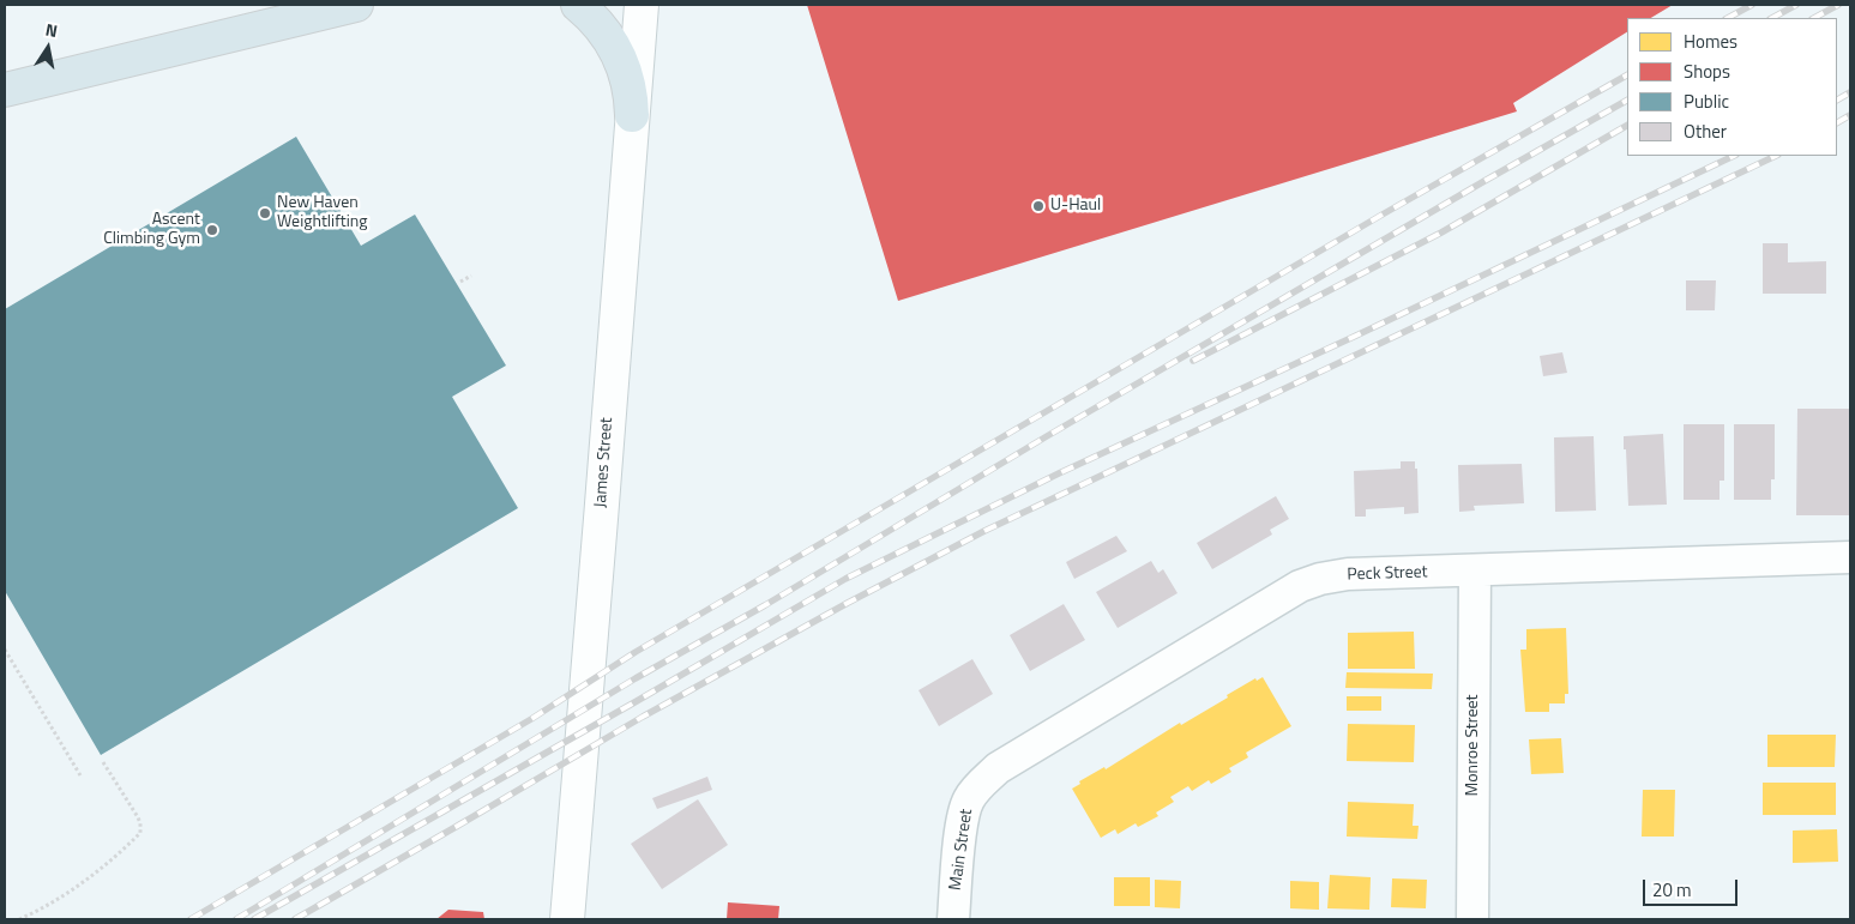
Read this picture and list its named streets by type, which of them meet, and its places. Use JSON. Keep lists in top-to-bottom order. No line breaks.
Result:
{"streets":{"street":["James Street","Peck Street","Monroe Street","Main Street"]},"crossings":[["Peck Street","Monroe Street"],["Peck Street","Main Street"]],"places":["U-Haul","New Haven Weightlifting","Ascent Climbing Gym"],"legend":["Homes","Shops","Public","Other"],"scale_bar":"20 m","north":"top"}
